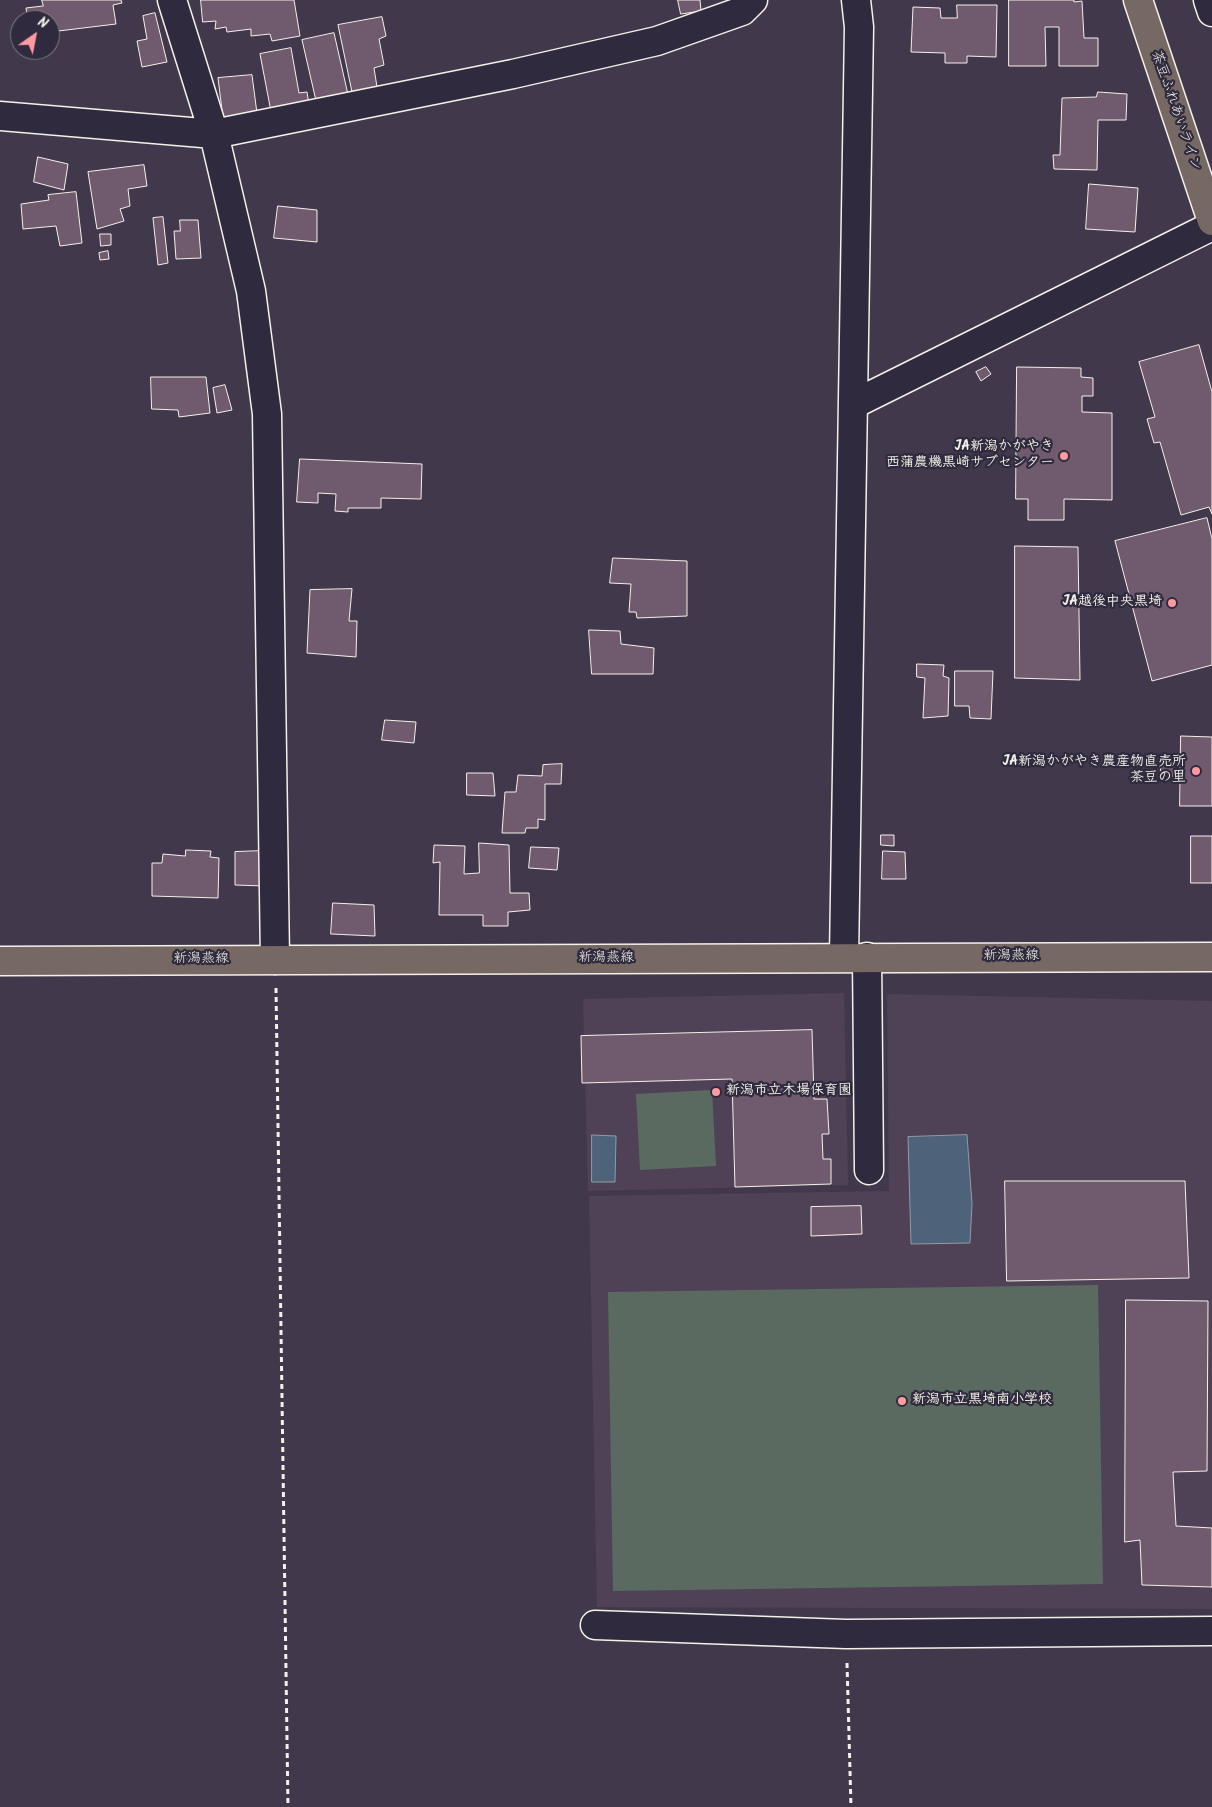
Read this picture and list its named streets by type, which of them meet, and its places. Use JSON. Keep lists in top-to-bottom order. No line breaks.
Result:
{"streets":{"main road":["茶豆ふれあいライン","新潟燕線"]},"places":["JA新潟かがやき 西蒲農機黒崎サブセンター","JA越後中央黒埼","JA新潟かがやき農産物直売所 茶豆の里","新潟市立木場保育園","新潟市立黒埼南小学校"],"north":"top right"}
